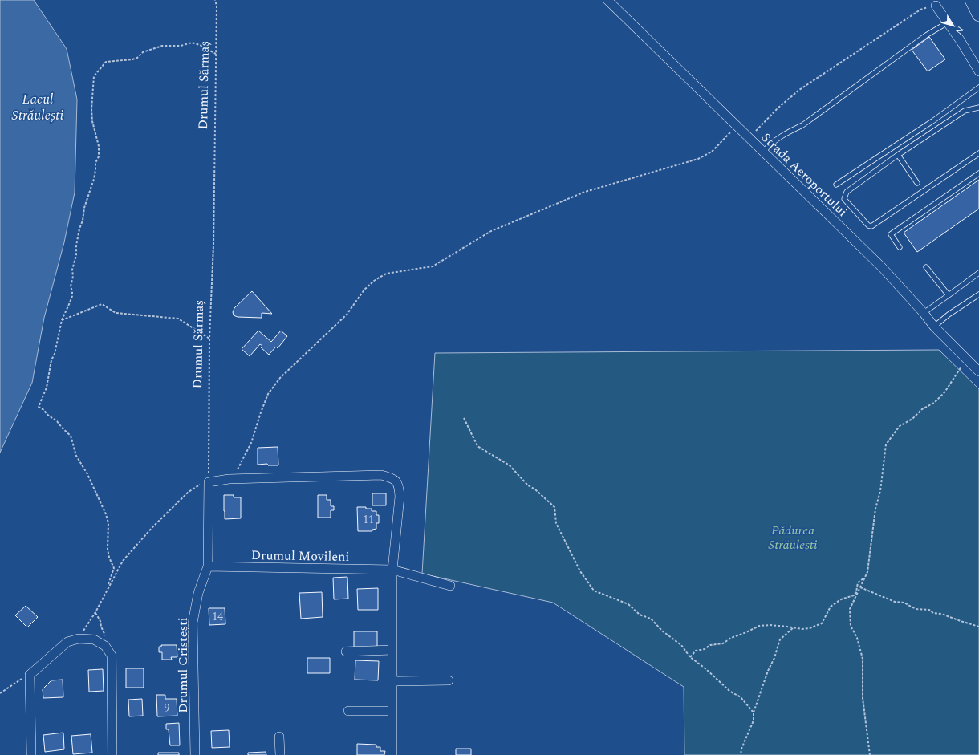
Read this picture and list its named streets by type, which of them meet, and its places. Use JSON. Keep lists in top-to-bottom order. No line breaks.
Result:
{"streets":{"street":["Strada Aeroportului","Drumul Movileni","Drumul Cristești"],"path":["Drumul Sărmaș"]},"crossings":[["Drumul Sărmaș","Drumul Cristești"],["Drumul Movileni","Drumul Cristești"]],"water":["Lacul Străulești"],"parks":["Pădurea Străulești"],"house_numbers":["11","14","9"],"north":"bottom right"}
